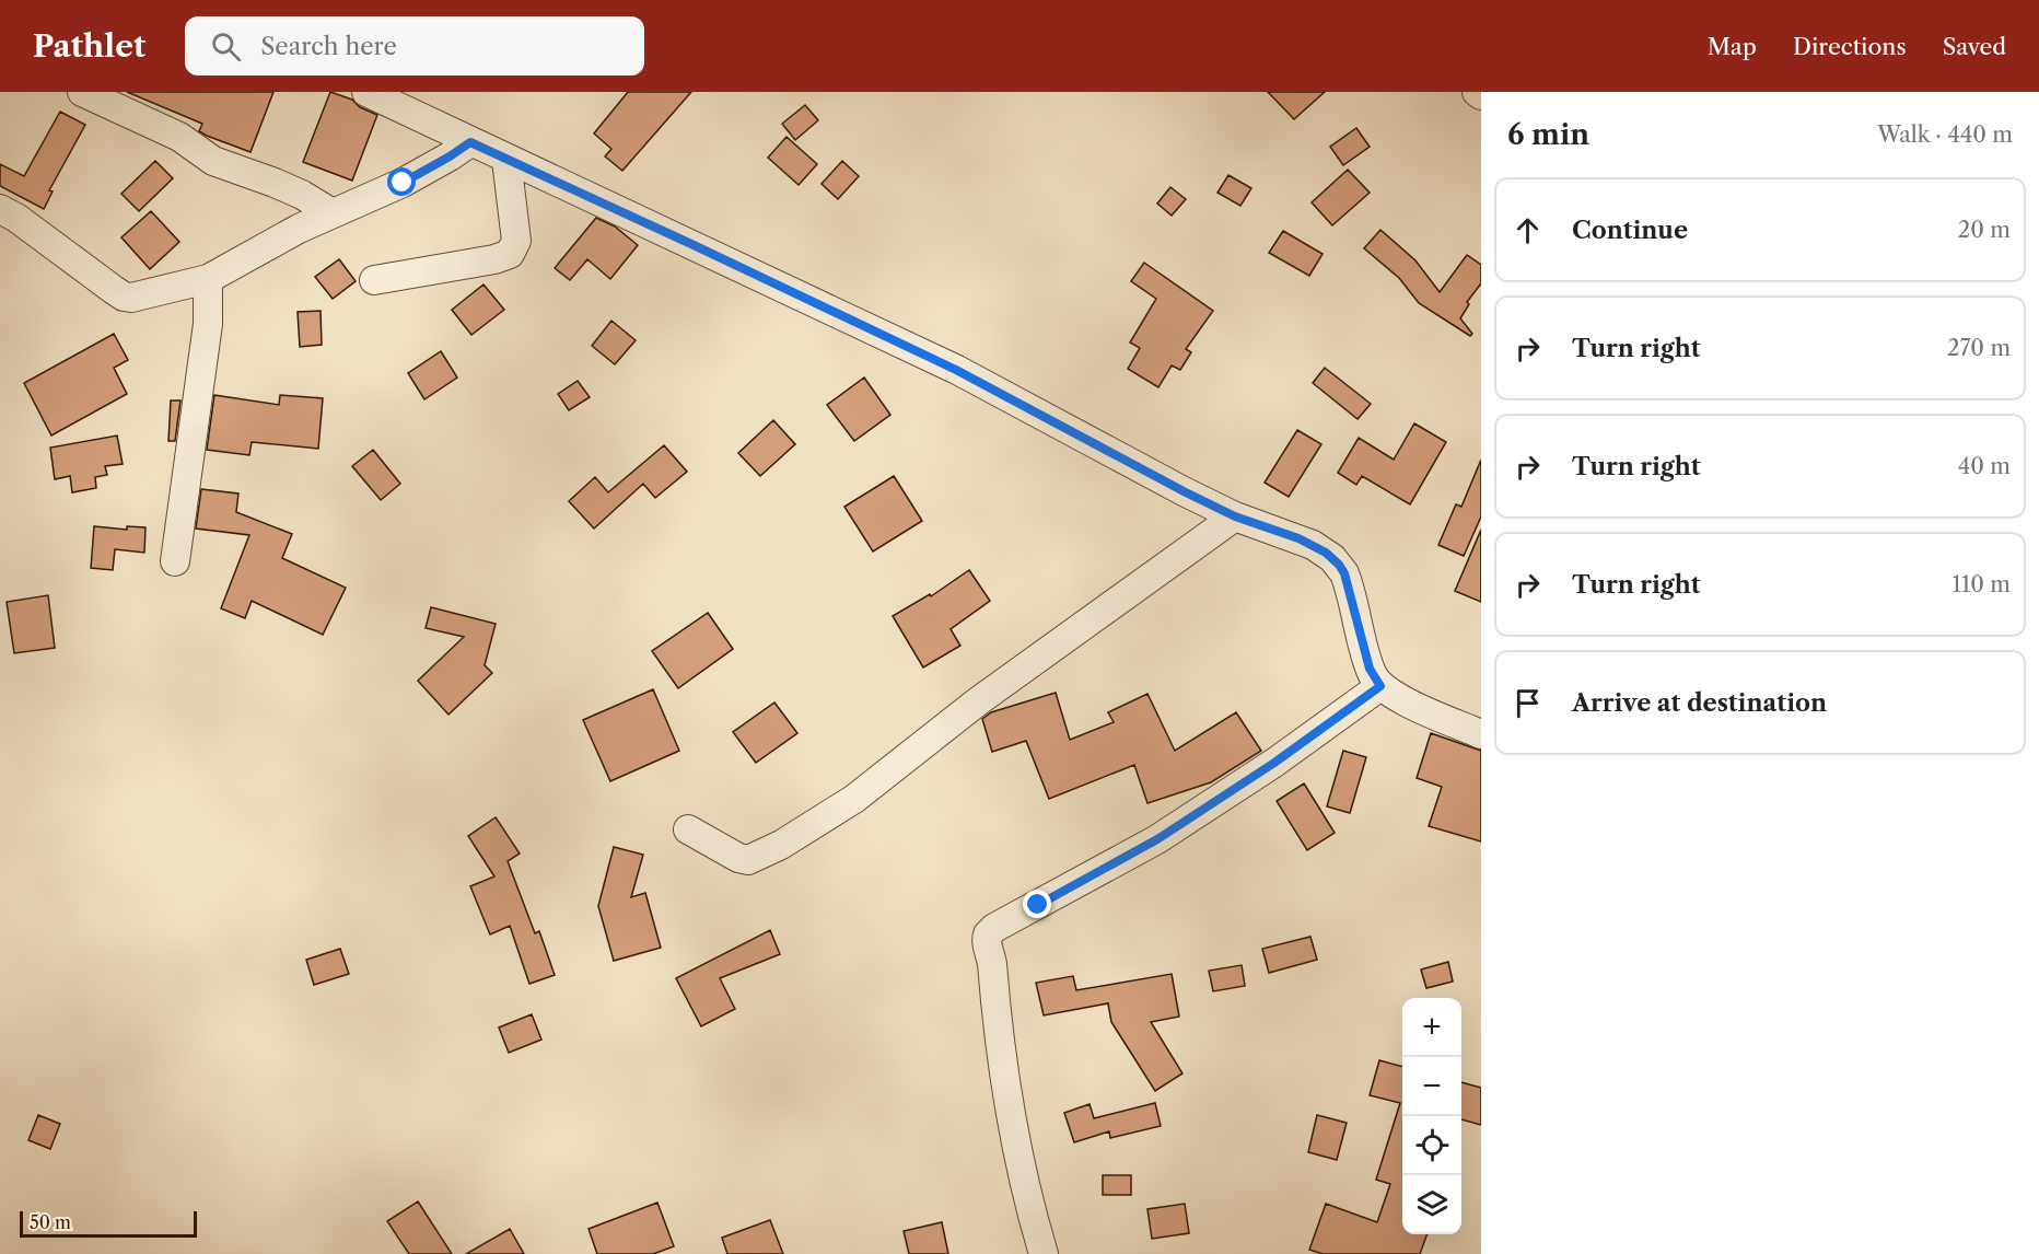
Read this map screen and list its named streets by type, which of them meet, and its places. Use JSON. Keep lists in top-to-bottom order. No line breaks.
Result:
{"scale_bar":"50 m","page":{"header":"Pathlet","search":"Search here","nav":["Map","Directions","Saved"],"heading":["6 min","Walk · 440 m"],"list":[["Continue","20 m"],["Turn right","270 m"],["Turn right","40 m"],["Turn right","110 m"],"Arrive at destination"],"map_buttons":["+","−"],"scale":"50 m"}}
